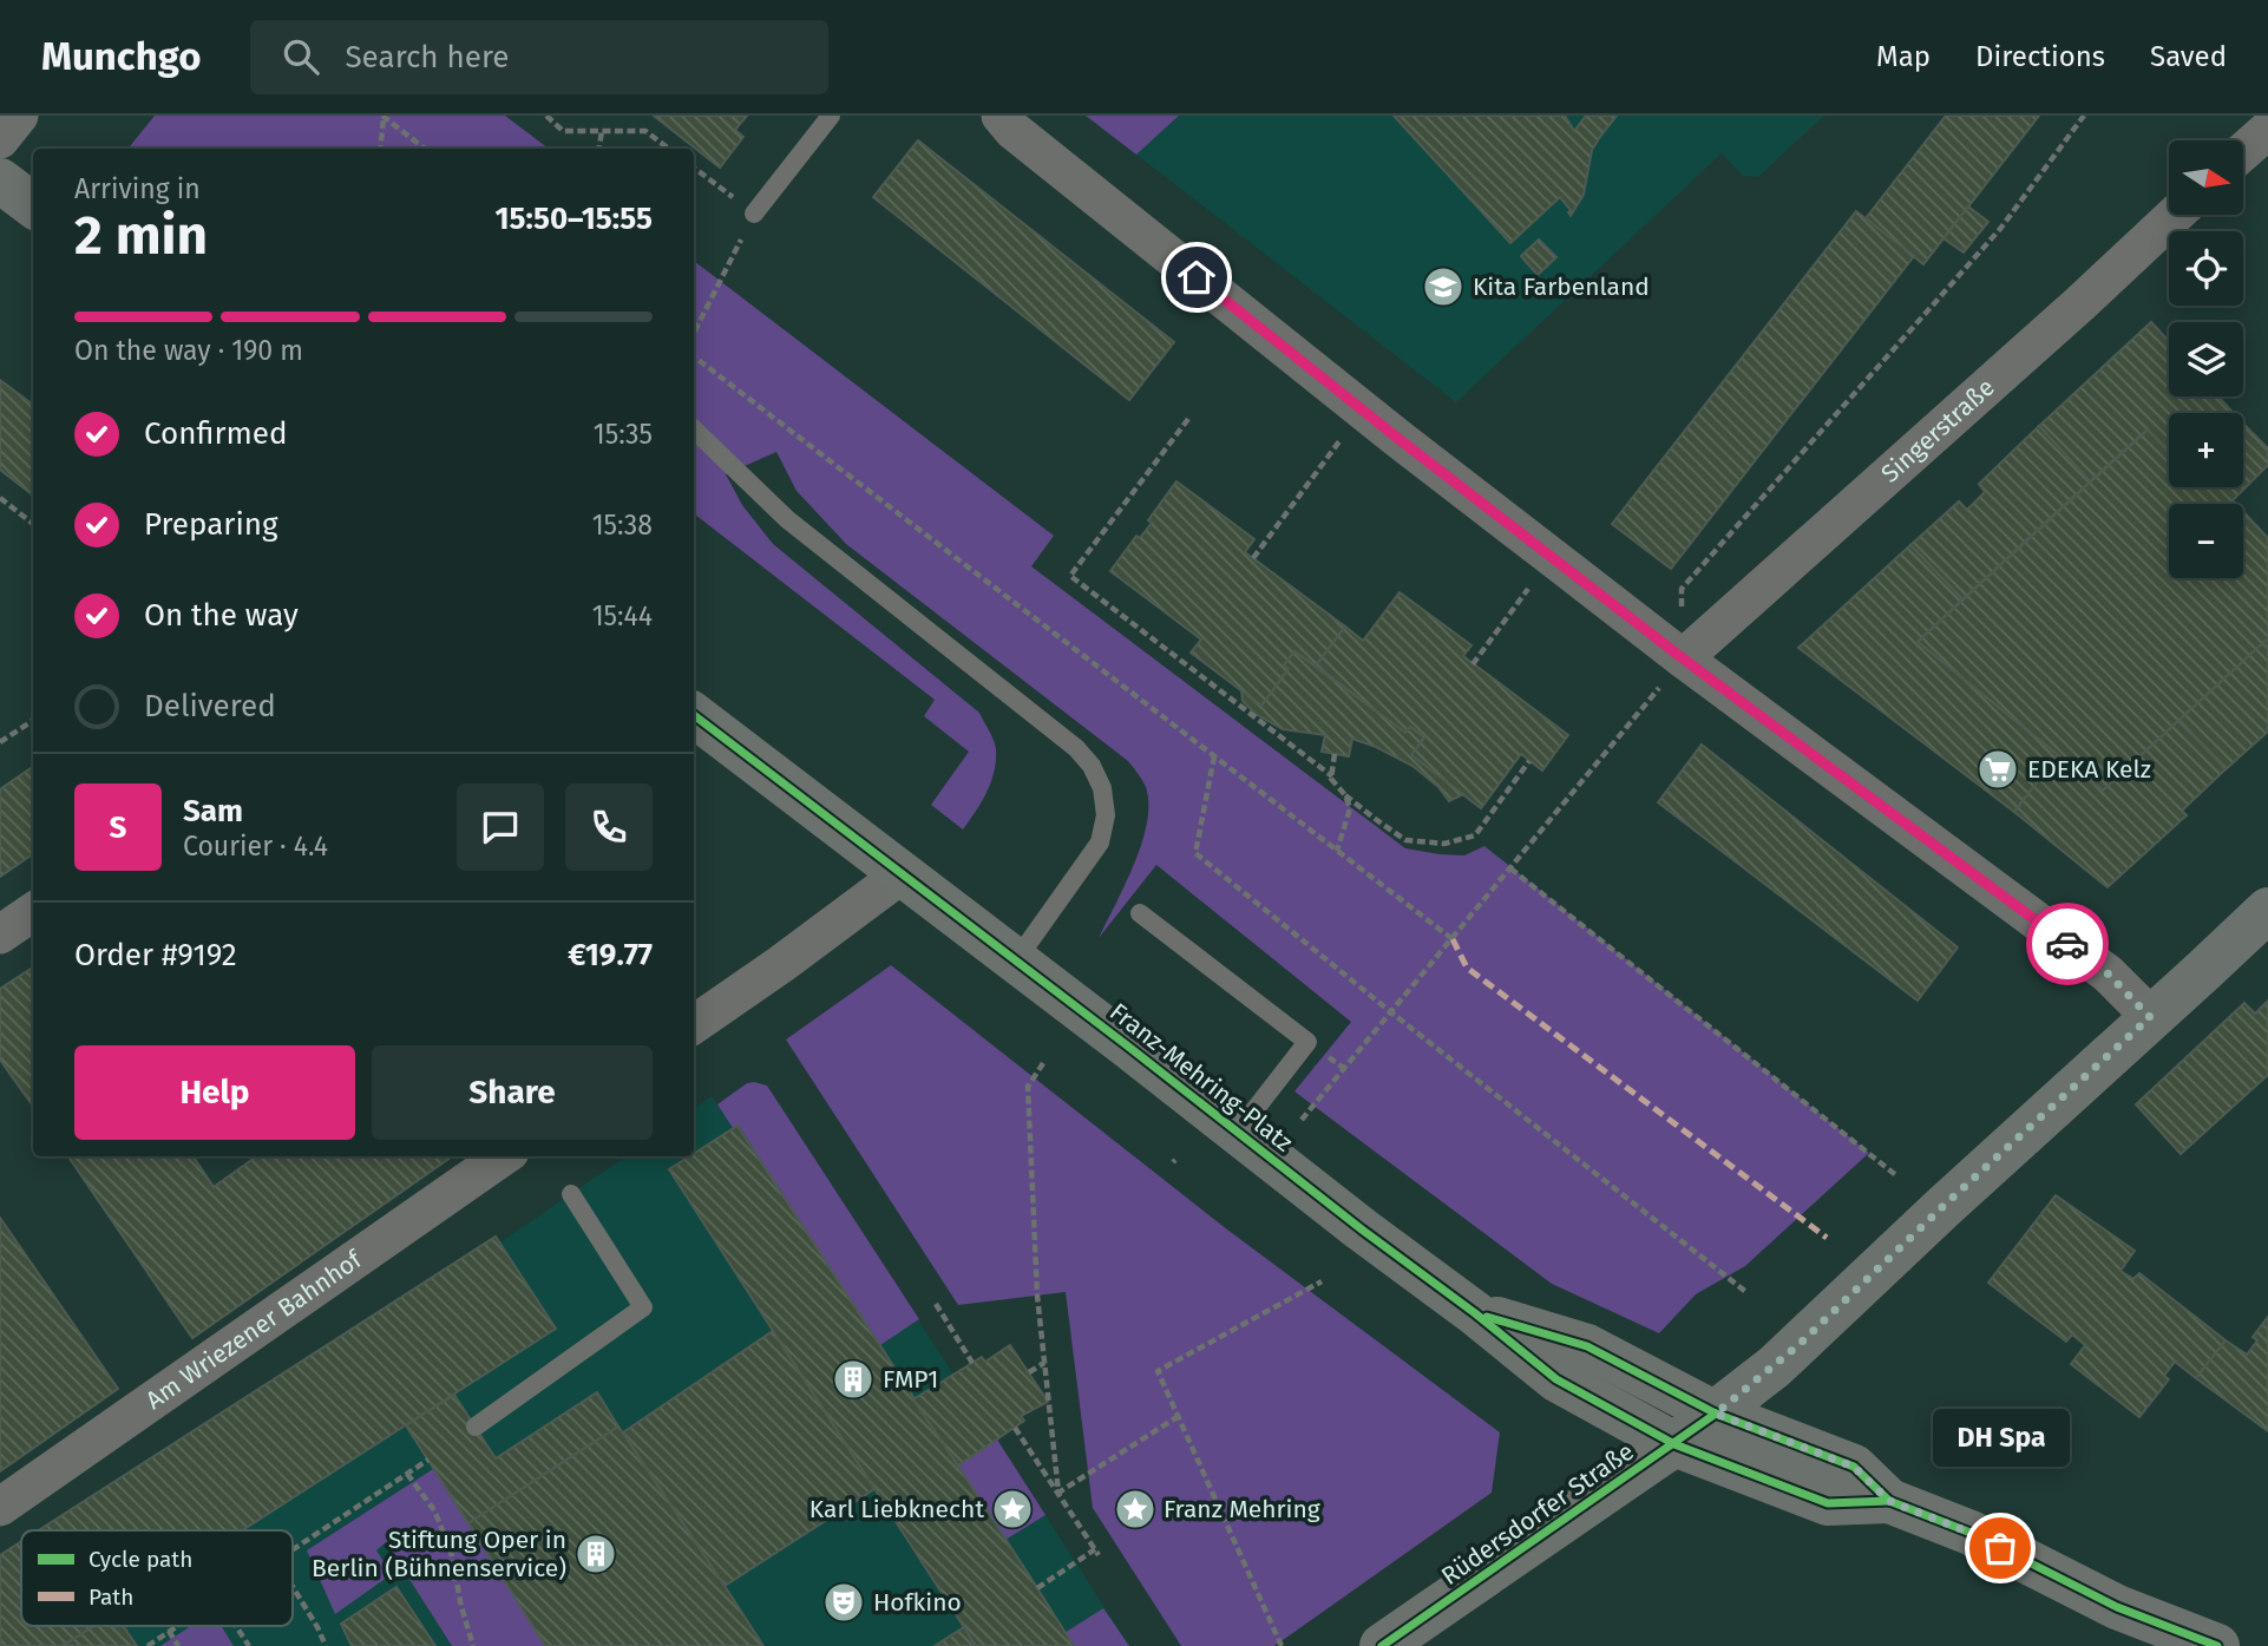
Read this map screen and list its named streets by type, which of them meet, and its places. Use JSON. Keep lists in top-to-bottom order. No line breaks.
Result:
{"streets":{"street":["Singerstraße","Franz-Mehring-Platz","Am Wriezener Bahnhof","Rüdersdorfer Straße"]},"crossings":[["Franz-Mehring-Platz","Rüdersdorfer Straße"]],"places":{"school or university":["Kita Farbenland"],"supermarket":["EDEKA Kelz"],"building":["FMP1","Stiftung Oper in Berlin (Bühnenservice)"],"place":["Karl Liebknecht","Franz Mehring"],"other":["DH Spa"],"theatre":["Hofkino"]},"legend":["Cycle path","Path"],"north":"right","page":{"header":"Munchgo","search":"Search here","nav":["Map","Directions","Saved"],"map_buttons":["+","−"],"heading":["2 min","Arriving in","15:50–15:55"],"panel":["Sam","Courier · 4.4","Order #9192","€19.77"],"bar":"On the way · 190 m","list":[["Confirmed","15:35"],["Preparing","15:38"],["On the way","15:44"],"Delivered"],"round":"S","buttons":["Help","Share"],"bubble":"DH Spa"}}
